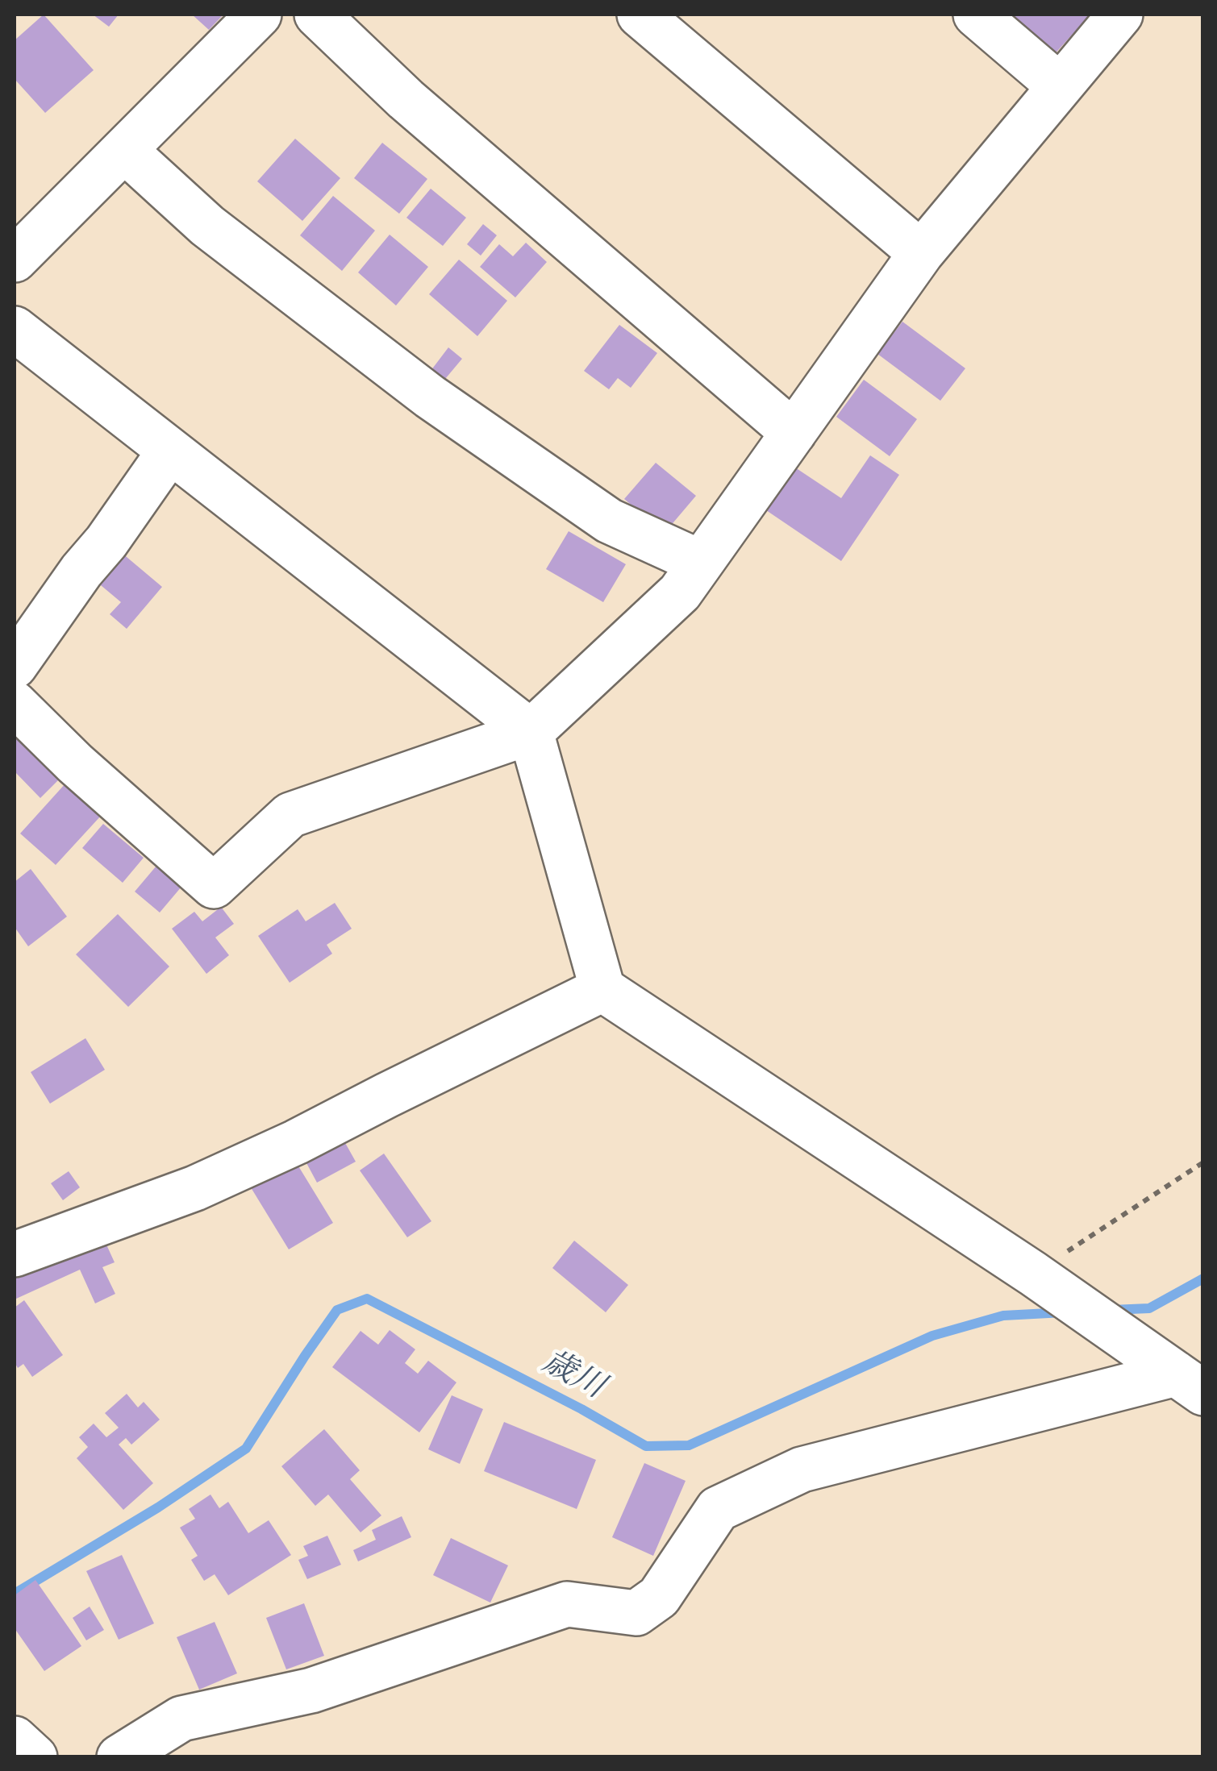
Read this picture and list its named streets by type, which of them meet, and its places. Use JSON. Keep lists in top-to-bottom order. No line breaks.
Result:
{"water":["歳川"]}
